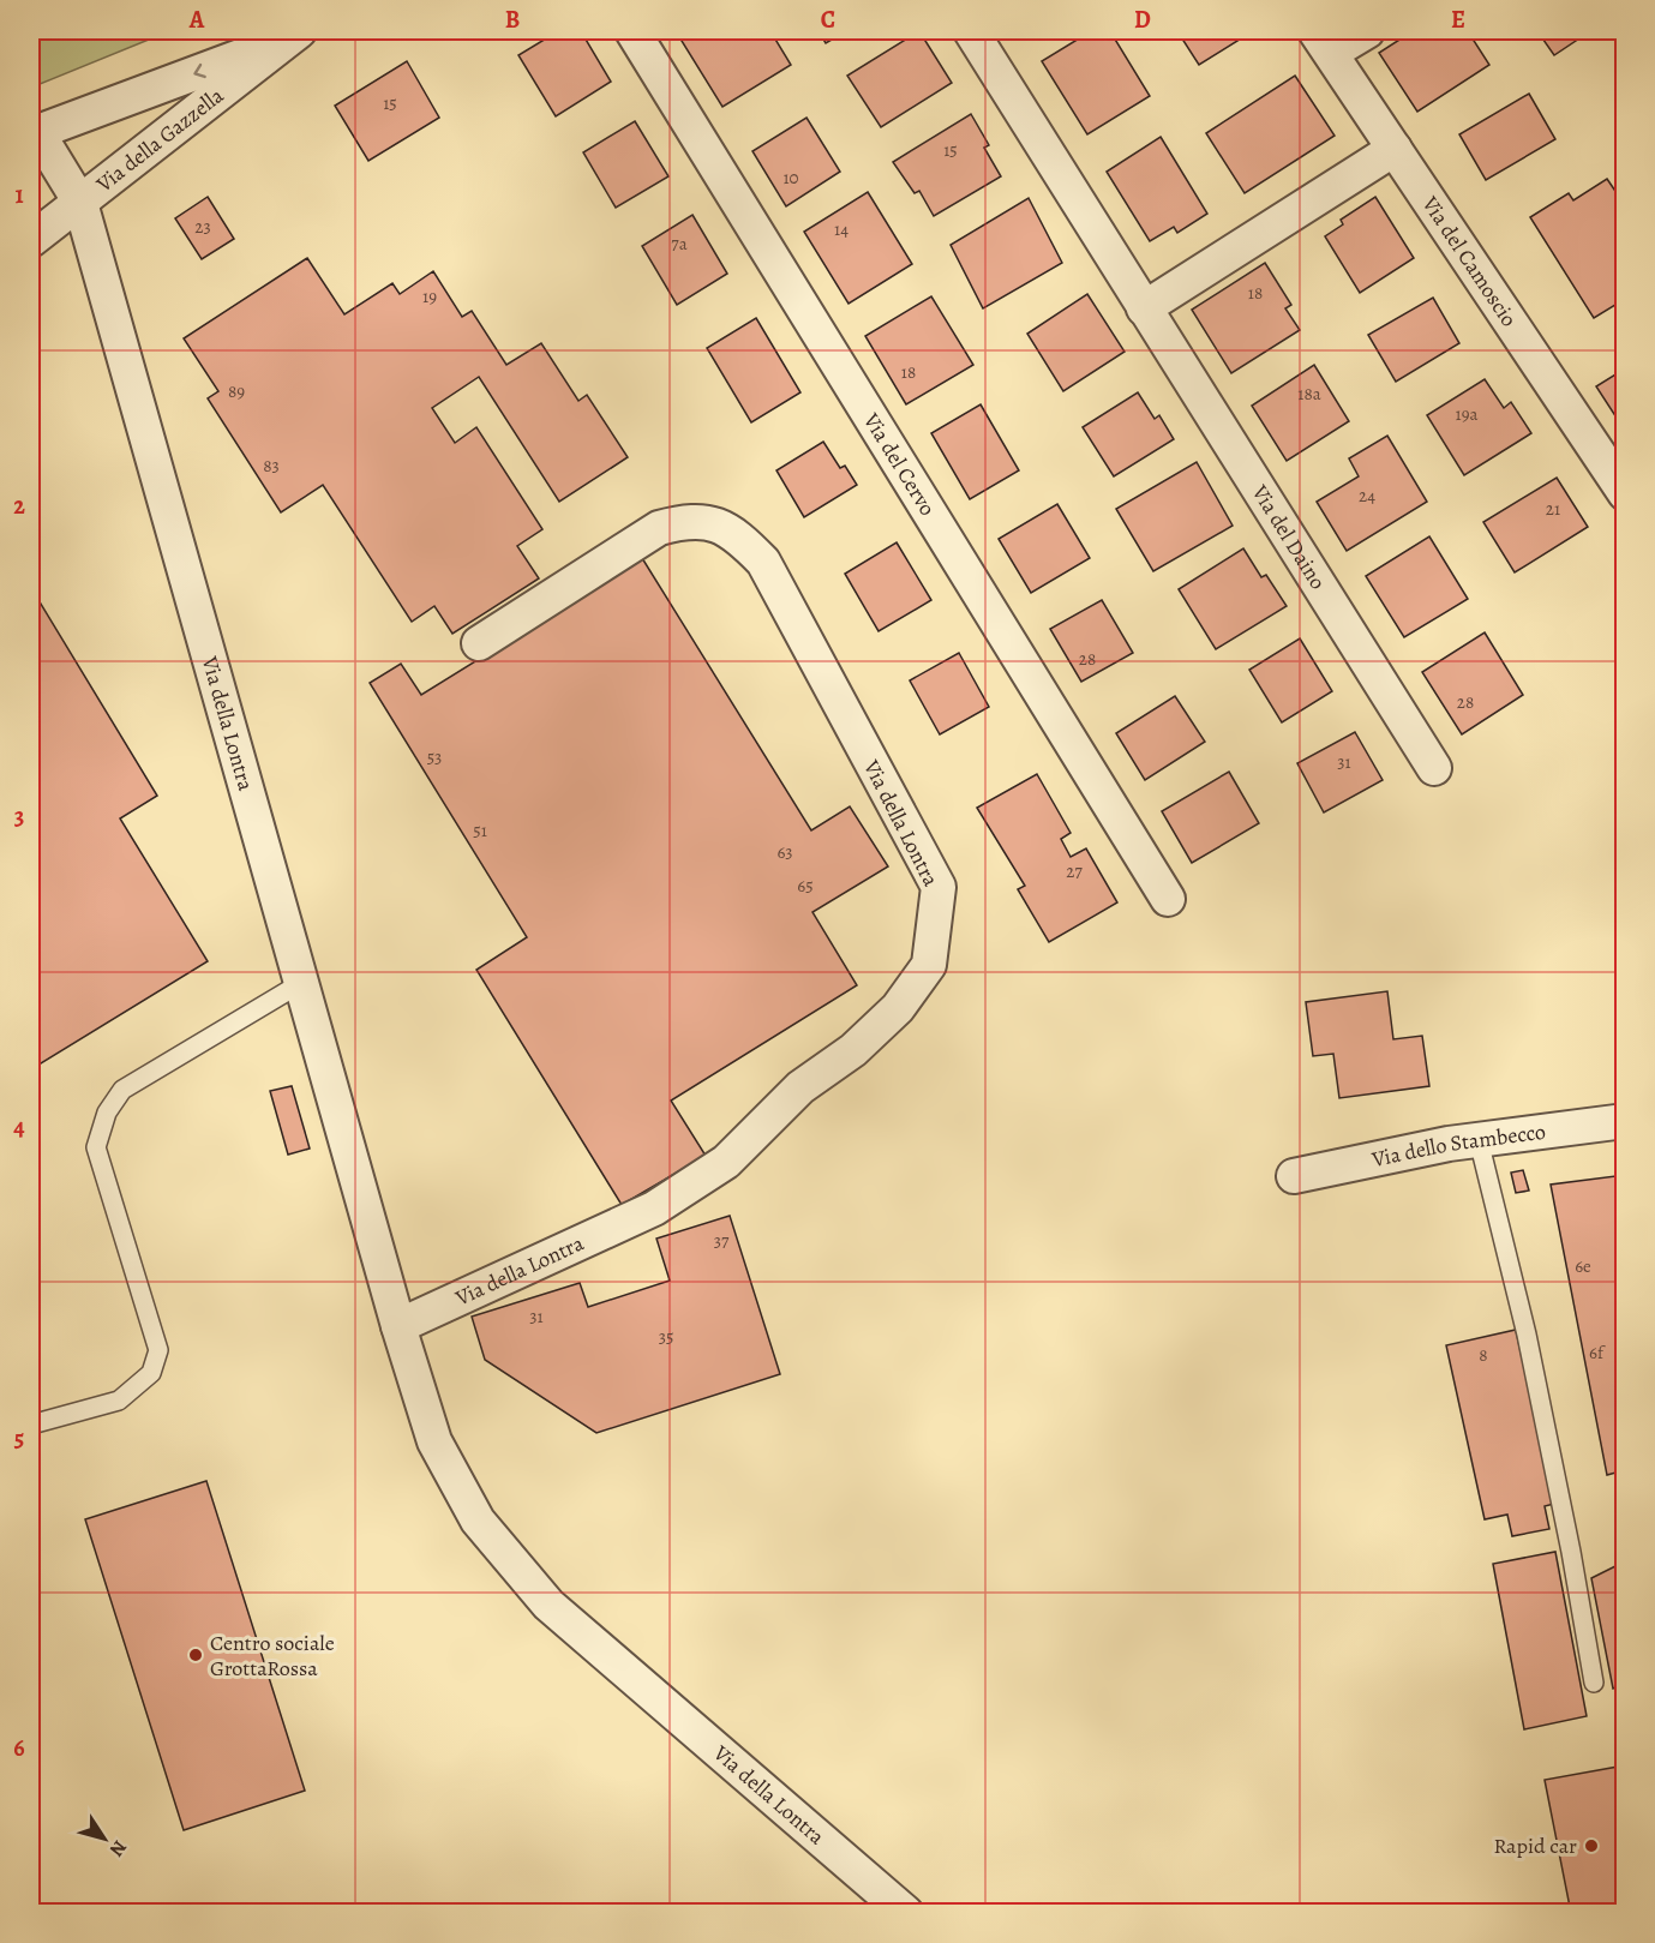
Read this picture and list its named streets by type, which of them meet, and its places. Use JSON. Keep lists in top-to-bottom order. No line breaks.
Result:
{"streets":{"street":["Via della Gazzella","Via del Camoscio","Via del Cervo","Via del Daino","Via della Lontra","Via dello Stambecco"]},"crossings":[["Via della Gazzella","Via della Lontra"]],"places":["Centro sociale GrottaRossa","Rapid car"],"house_numbers":["15","15","10","23","14","7a","18","19","18","89","18a","19a","83","24","21","28","28","53","31","51","63","27","65","37","6e","31","35","6f","8"],"north":"bottom right","grid":{"columns":["A","B","C","D","E"],"rows":["1","2","3","4","5","6"]}}
